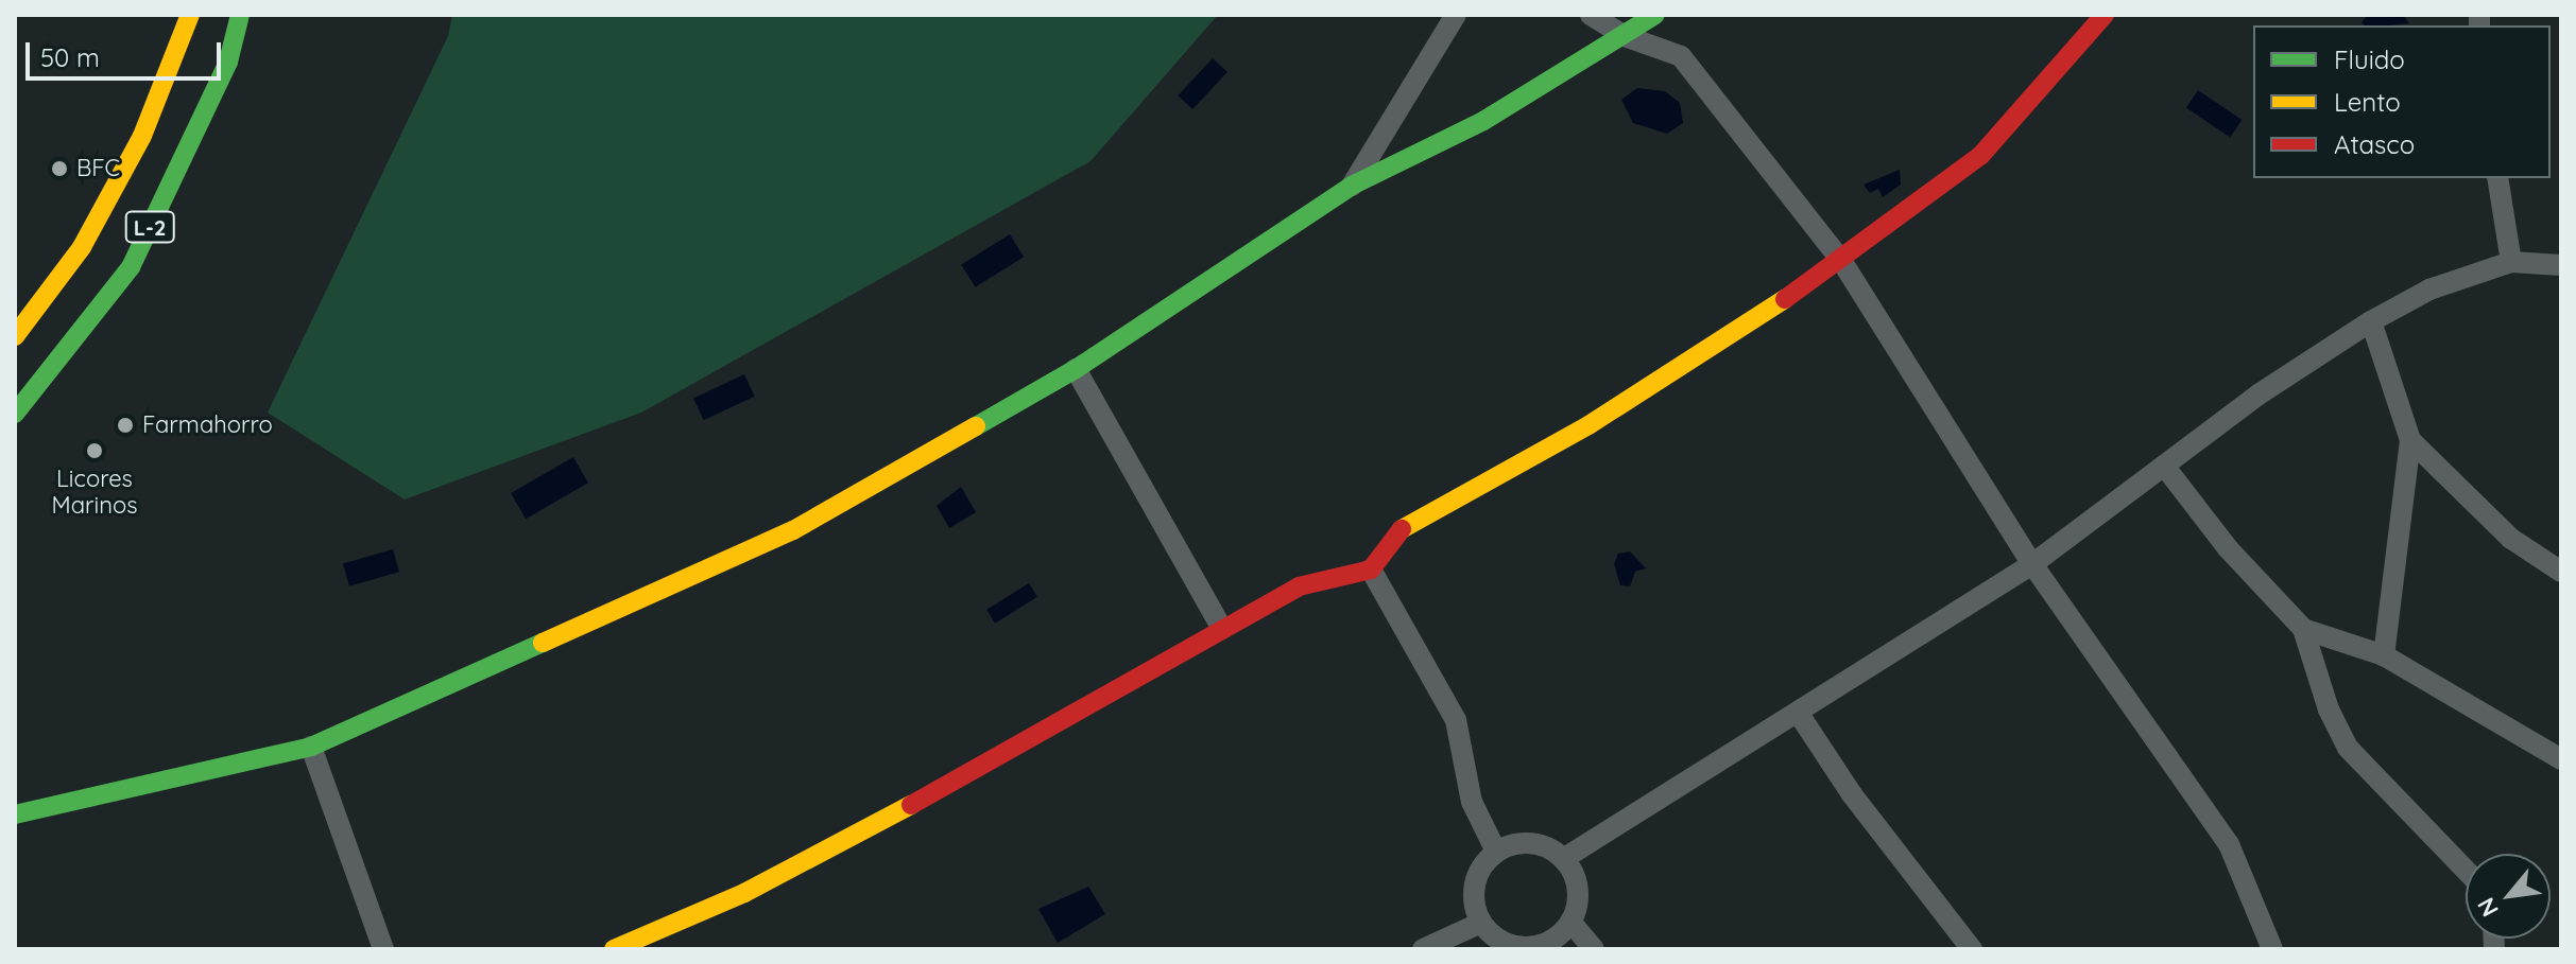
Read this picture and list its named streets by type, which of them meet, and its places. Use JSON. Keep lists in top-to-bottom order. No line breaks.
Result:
{"streets":{"street":["L-2"]},"places":["BFC","Farmahorro","Licores Marinos"],"legend":["Fluido","Lento","Atasco"],"scale_bar":"50 m","north":"bottom left"}
